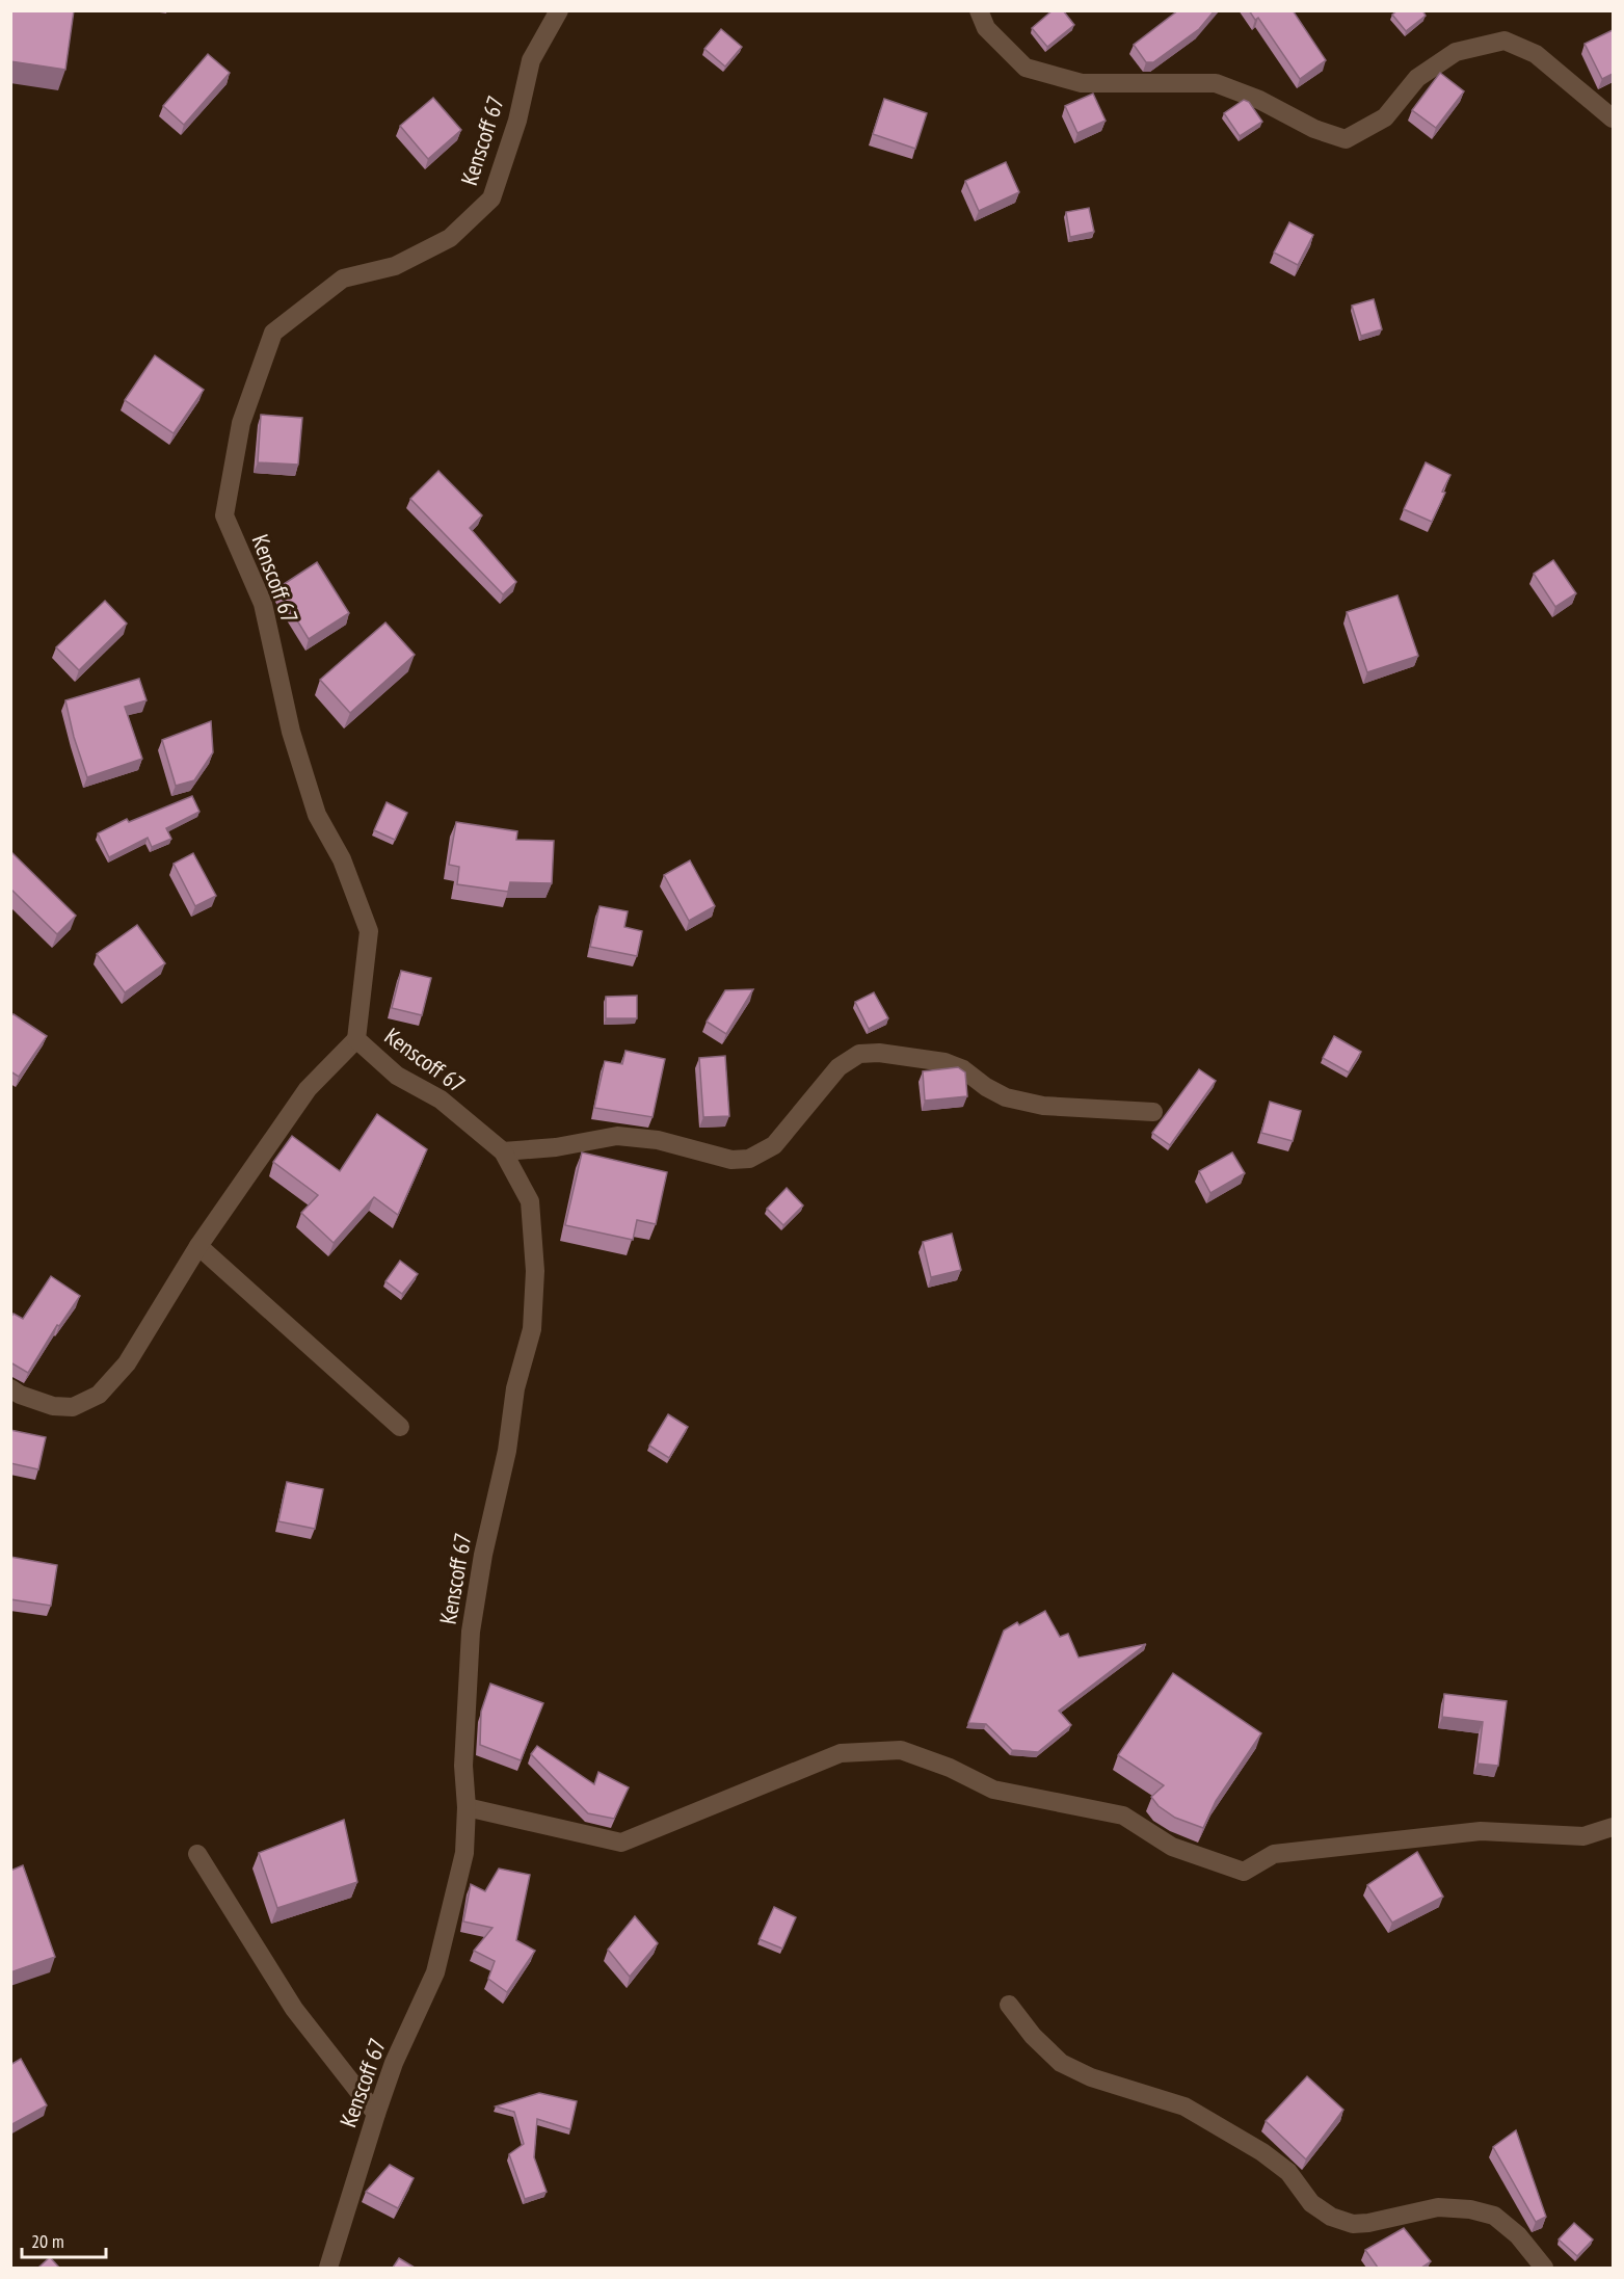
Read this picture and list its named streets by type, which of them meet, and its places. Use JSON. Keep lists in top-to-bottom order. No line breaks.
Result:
{"streets":{"street":["Kenscoff 67"]},"scale_bar":"20 m"}
